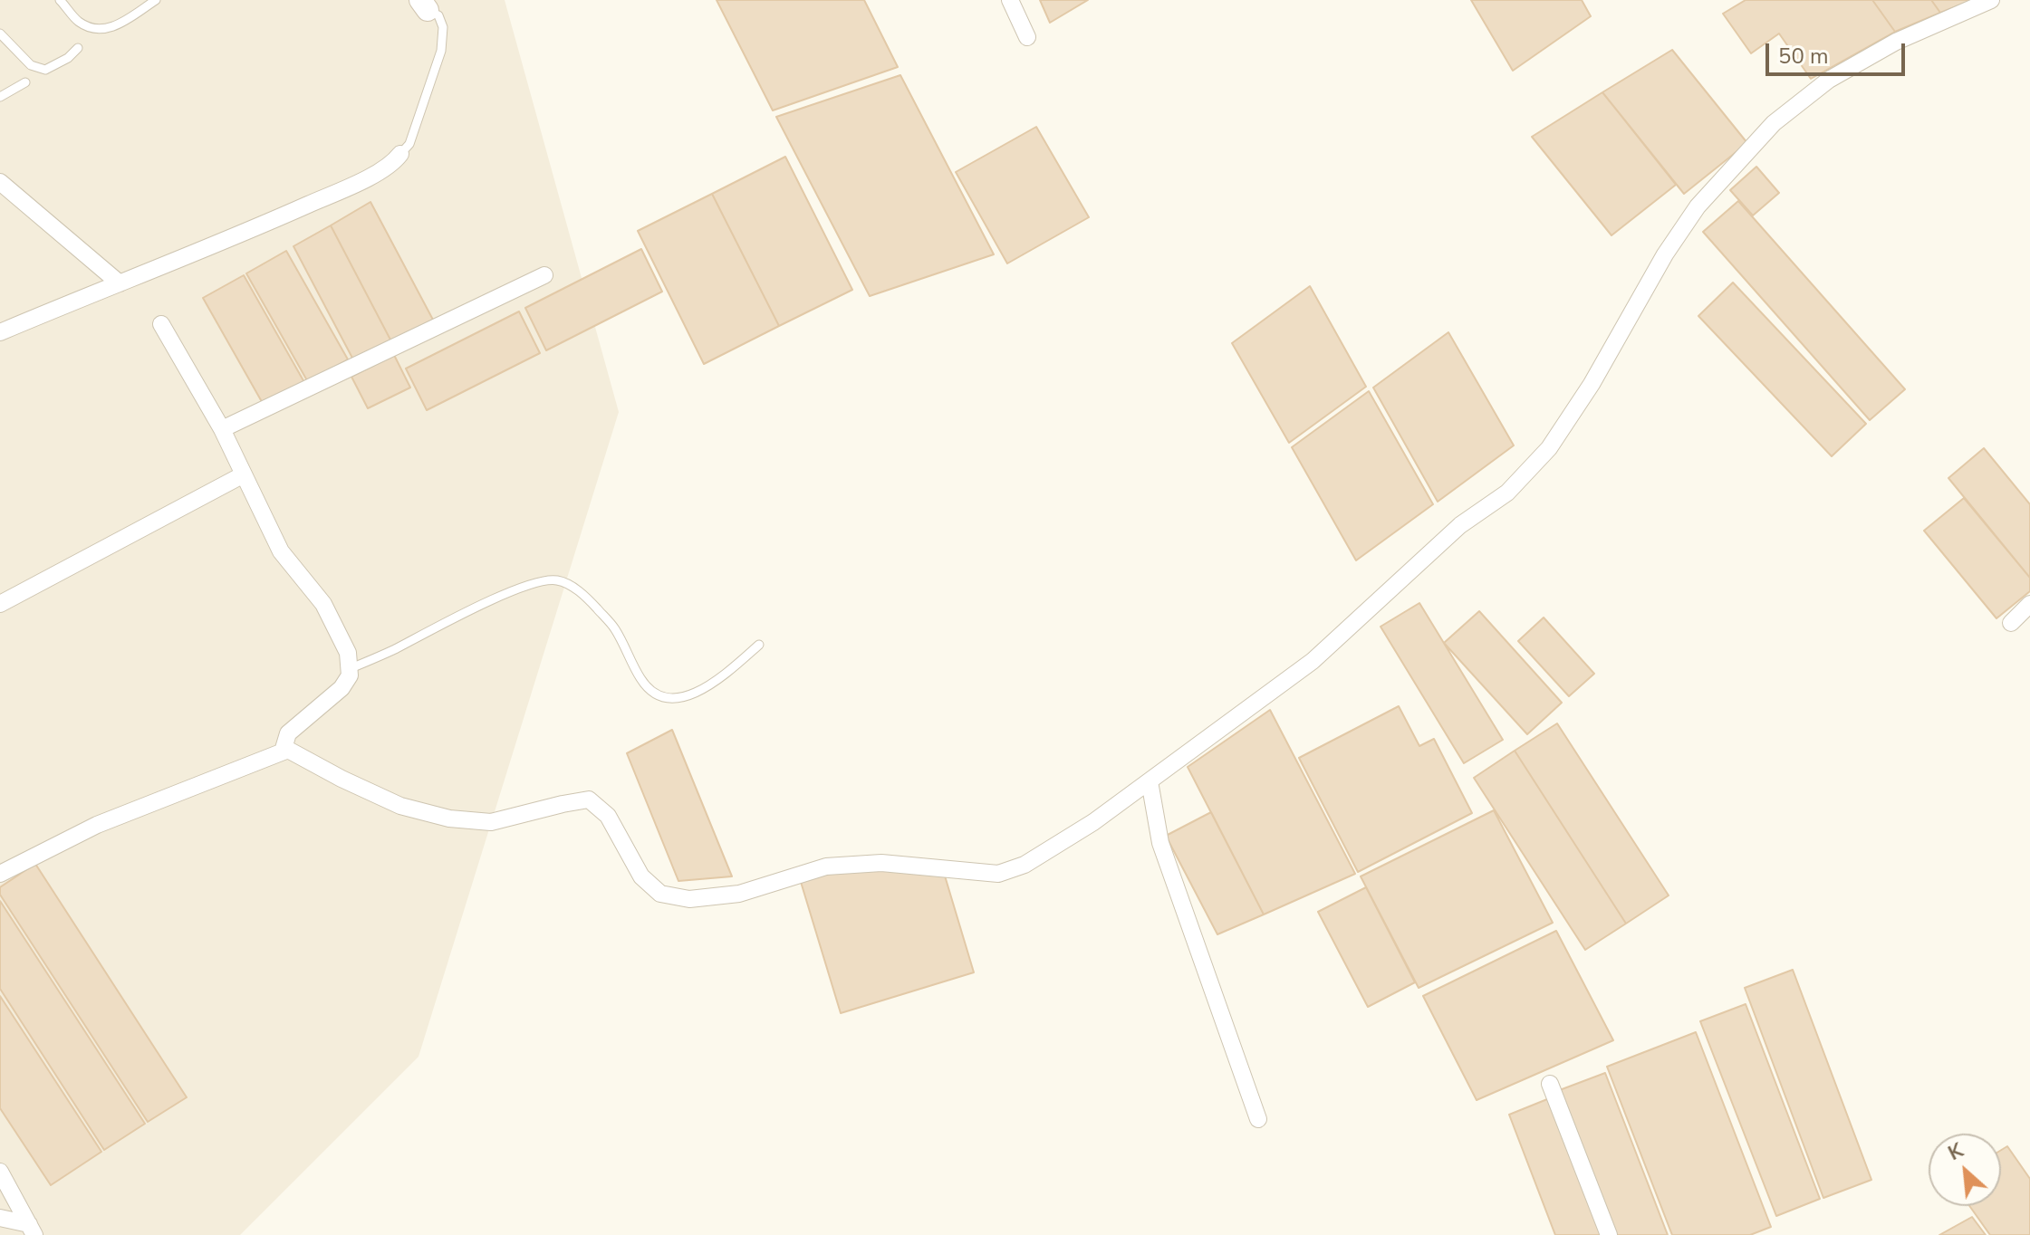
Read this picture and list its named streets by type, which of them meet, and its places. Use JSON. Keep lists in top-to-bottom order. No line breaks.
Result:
{"scale_bar":"50 m","north":"top left"}
